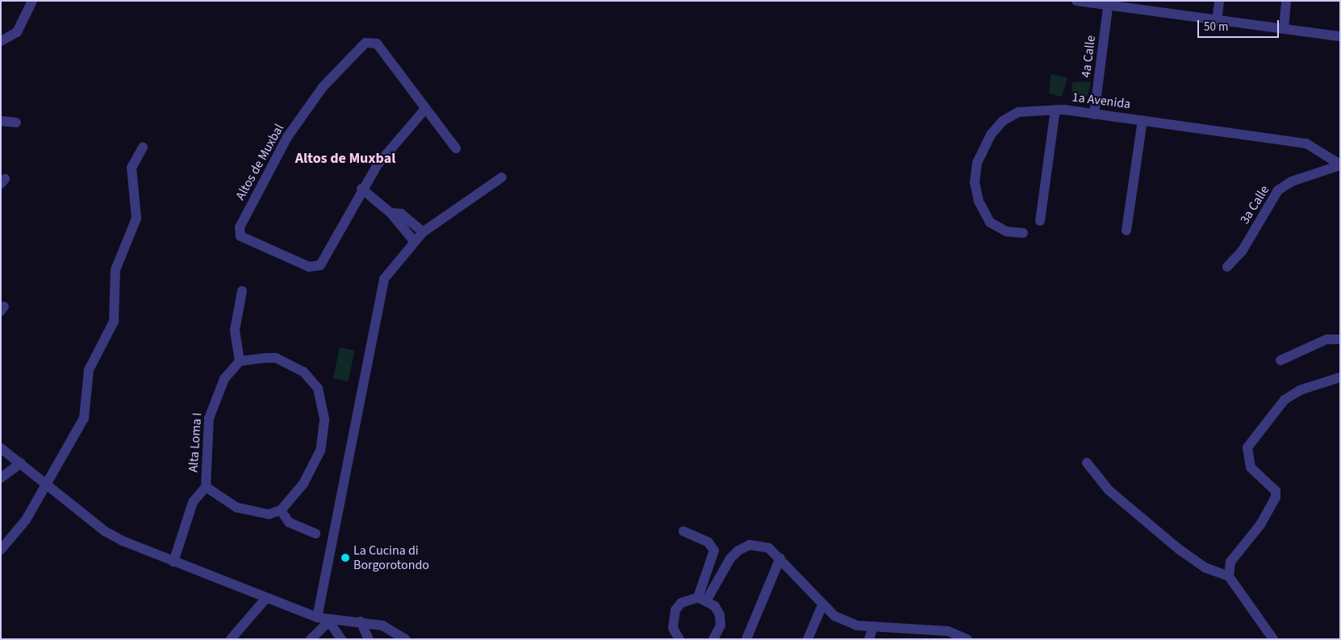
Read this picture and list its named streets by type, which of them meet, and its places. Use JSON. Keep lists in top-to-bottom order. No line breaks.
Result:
{"streets":{"street":["4a Calle","1a Avenida","Altos de Muxbal","3a Calle","Alta Loma I"]},"crossings":[["4a Calle","1a Avenida"],["1a Avenida","3a Calle"]],"districts":["Altos de Muxbal"],"places":["La Cucina di Borgorotondo"],"scale_bar":"50 m"}
